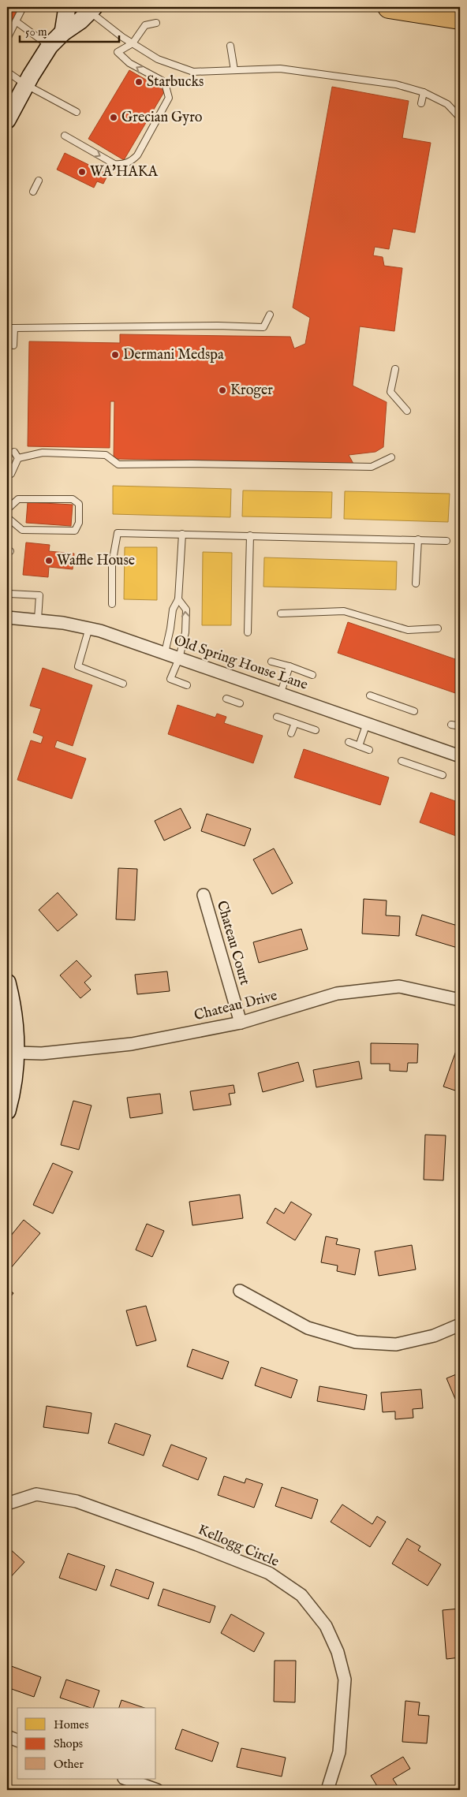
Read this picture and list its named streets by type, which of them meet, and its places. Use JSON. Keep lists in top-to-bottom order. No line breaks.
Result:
{"streets":{"street":["Old Spring House Lane","Chateau Court","Chateau Drive","Kellogg Circle"]},"crossings":[["Chateau Court","Chateau Drive"]],"places":["Starbucks","Grecian Gyro","WA'HAKA","Dermani Medspa","Kroger","Waffle House"],"legend":["Homes","Shops","Other"],"scale_bar":"50 m"}
